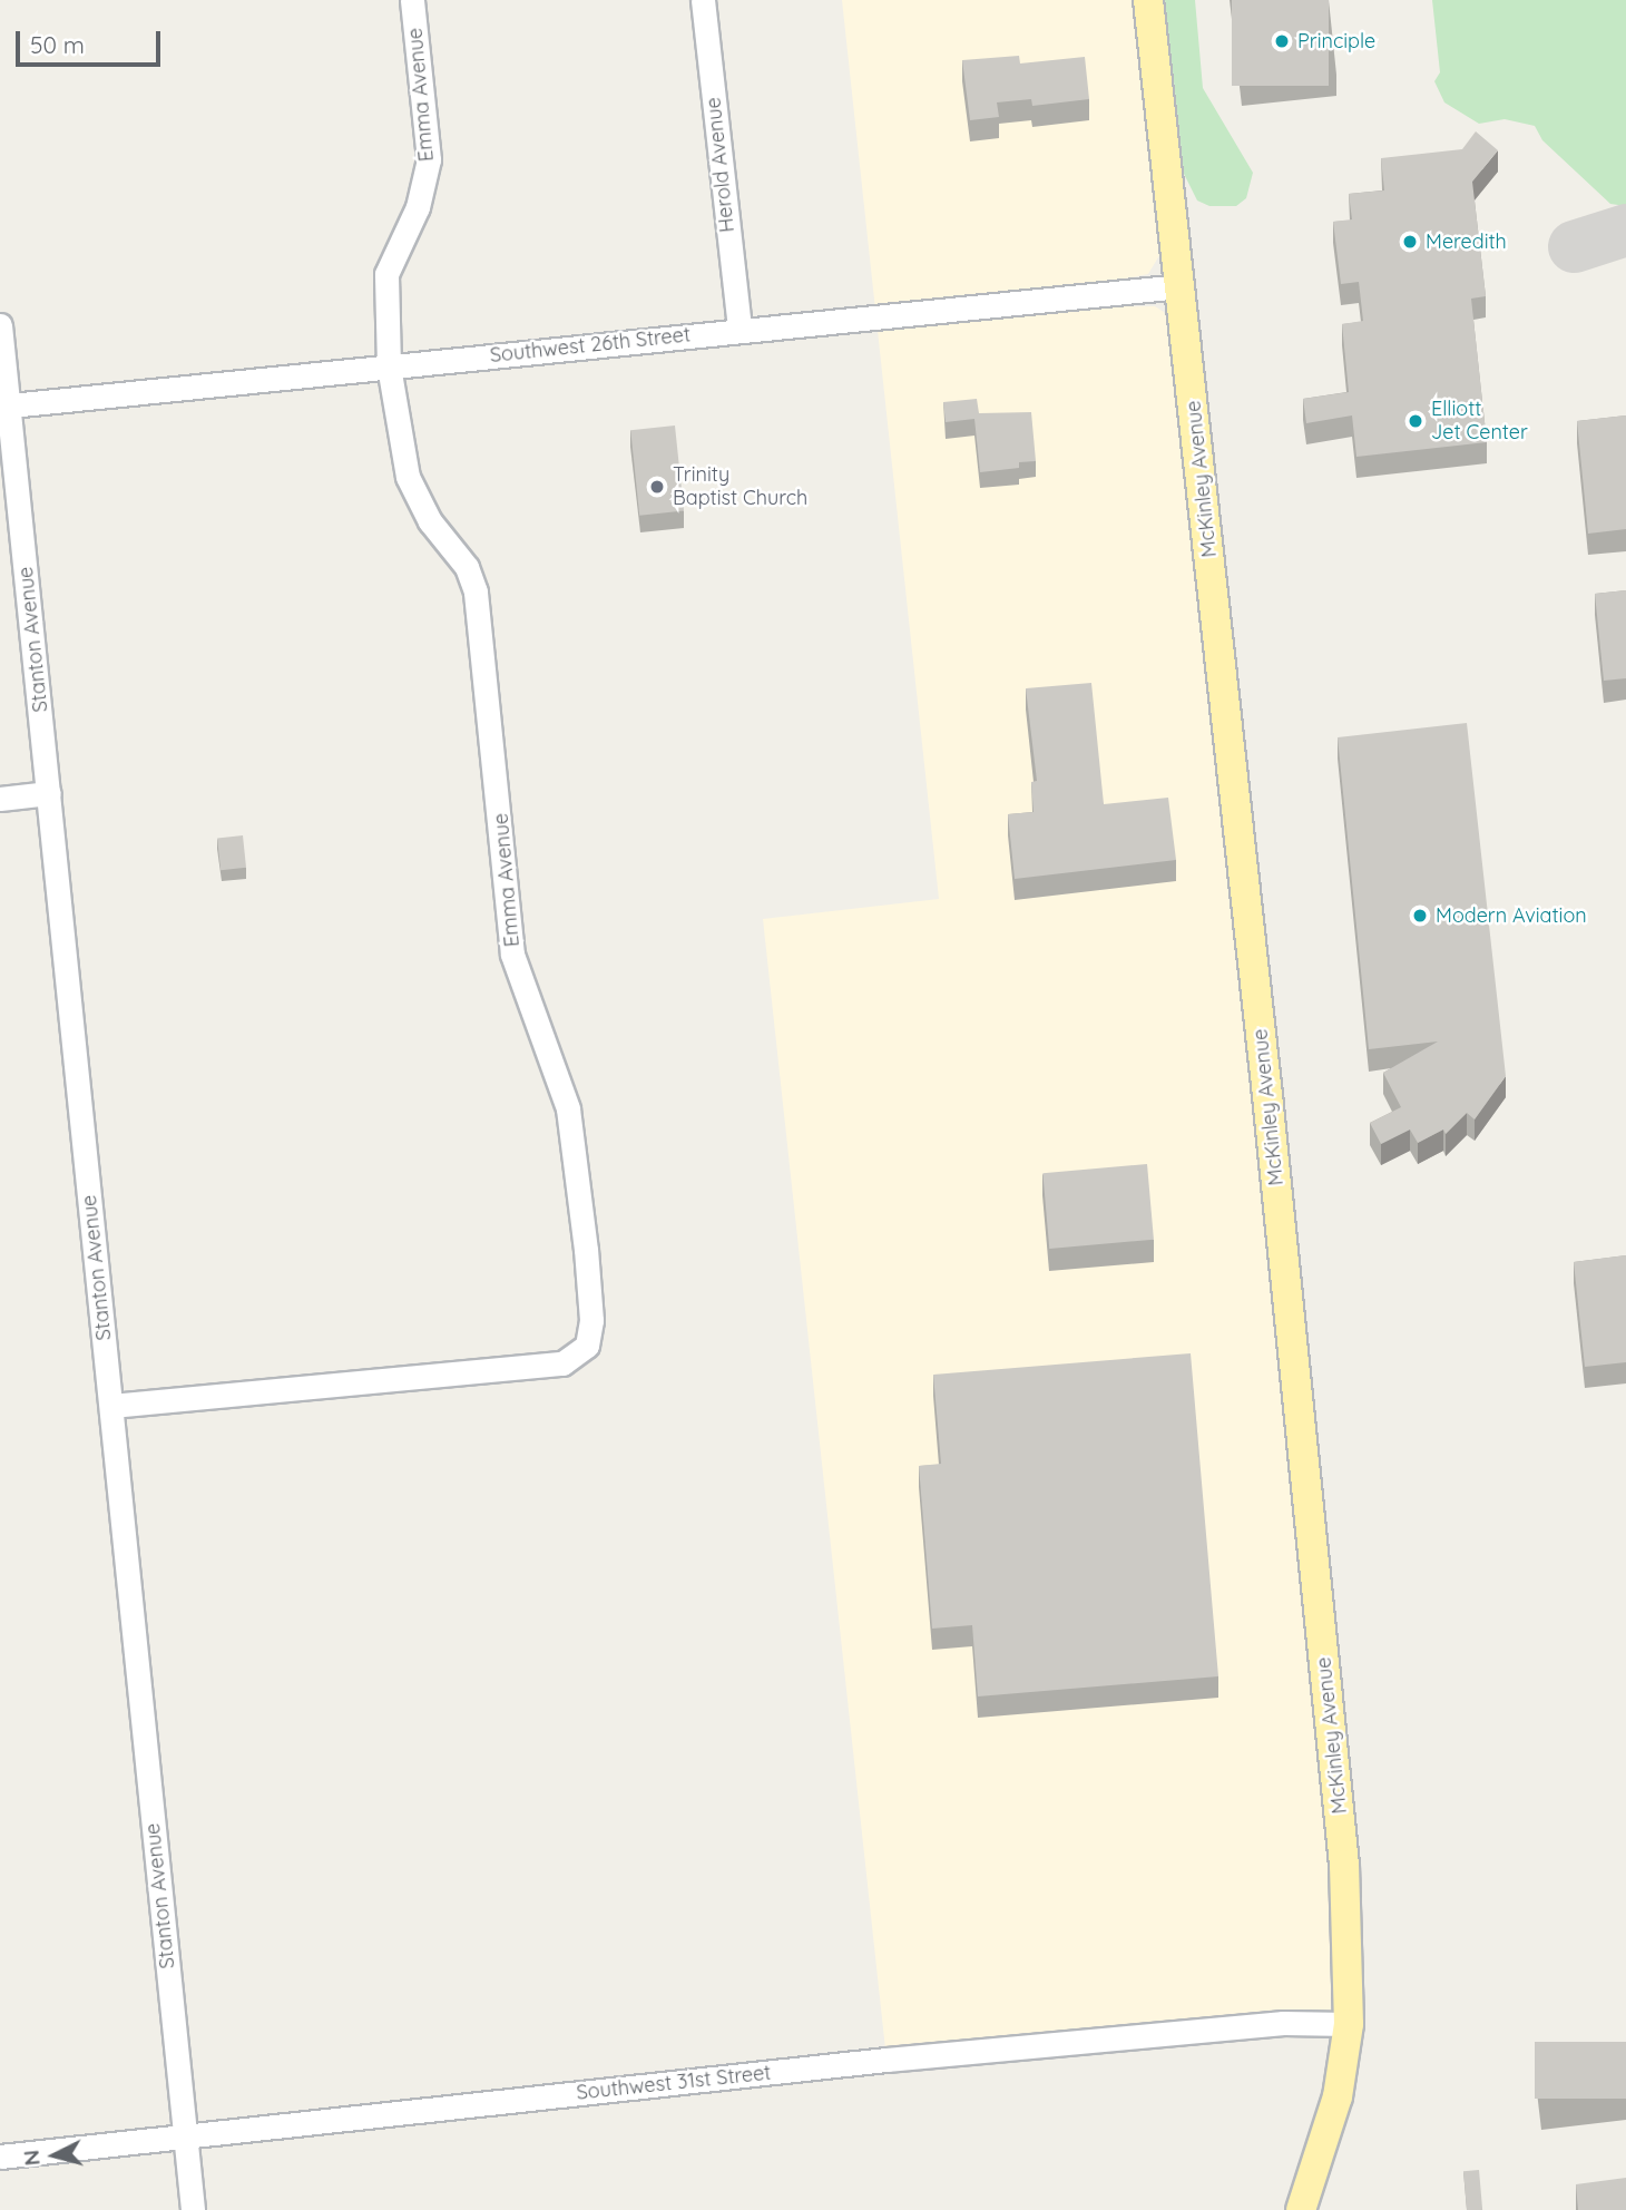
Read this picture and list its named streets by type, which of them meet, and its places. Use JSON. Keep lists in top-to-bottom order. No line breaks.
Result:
{"streets":{"main road":["McKinley Avenue"],"street":["Emma Avenue","Herold Avenue","Southwest 26th Street","Stanton Avenue","Southwest 31st Street"]},"crossings":[["Emma Avenue","Southwest 26th Street"],["Emma Avenue","Stanton Avenue"],["Herold Avenue","Southwest 26th Street"],["Southwest 26th Street","McKinley Avenue"],["Southwest 26th Street","Stanton Avenue"],["McKinley Avenue","Southwest 31st Street"],["Stanton Avenue","Southwest 31st Street"]],"places":["Principle","Meredith","Elliott Jet Center","Trinity Baptist Church","Modern Aviation"],"scale_bar":"50 m","north":"left"}
